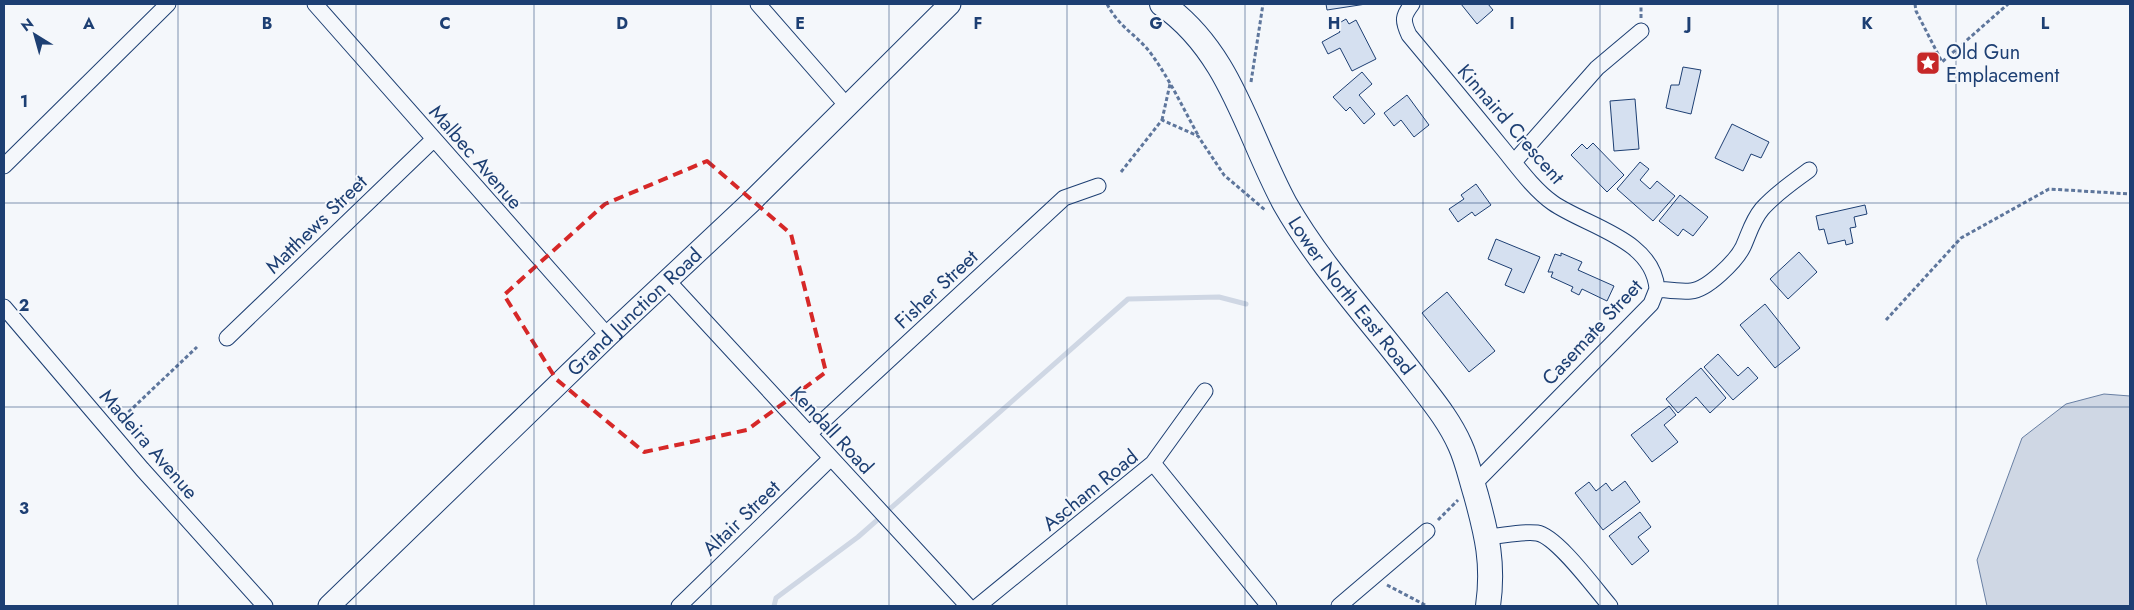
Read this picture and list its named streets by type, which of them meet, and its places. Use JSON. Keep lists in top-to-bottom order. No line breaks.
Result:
{"streets":{"main road":["Lower North East Road","Grand Junction Road"],"street":["Kinnaird Crescent","Malbec Avenue","Matthews Street","Fisher Street","Casemate Street","Kendall Road","Madeira Avenue","Ascham Road","Altair Street"]},"crossings":[["Kinnaird Crescent","Casemate Street"],["Malbec Avenue","Matthews Street"],["Malbec Avenue","Grand Junction Road"],["Fisher Street","Kendall Road"],["Lower North East Road","Casemate Street"],["Grand Junction Road","Kendall Road"],["Kendall Road","Altair Street"]],"places":{"place":["Old Gun Emplacement"]},"north":"top left","grid":{"columns":["A","B","C","D","E","F","G","H","I","J","K","L"],"rows":["1","2","3"]}}
